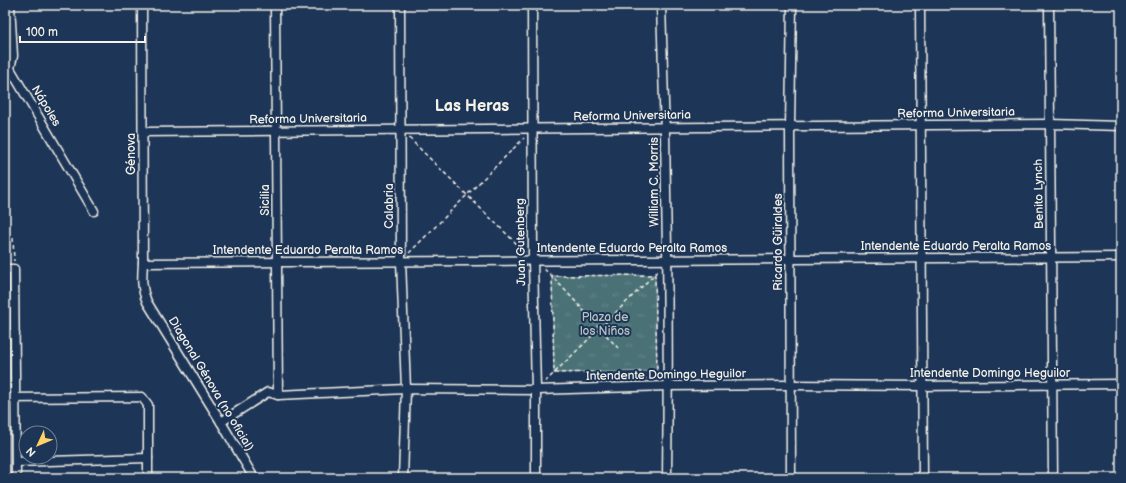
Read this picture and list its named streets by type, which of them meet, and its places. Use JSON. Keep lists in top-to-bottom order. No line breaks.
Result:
{"streets":{"street":["Nápoles","Reforma Universitaria","Génova","William C. Morris","Benito Lynch","Sicilia","Calabria","Juan Gutenberg","Ricardo Güiraldes","Intendente Eduardo Peralta Ramos","Intendente Domingo Heguilor","Diagonal Génova (no oficial)"]},"crossings":[["Reforma Universitaria","Génova"],["Reforma Universitaria","William C. Morris"],["Reforma Universitaria","Benito Lynch"],["Reforma Universitaria","Sicilia"],["Reforma Universitaria","Calabria"],["Reforma Universitaria","Juan Gutenberg"],["Reforma Universitaria","Ricardo Güiraldes"],["Génova","Intendente Eduardo Peralta Ramos"],["Génova","Diagonal Génova (no oficial)"],["William C. Morris","Intendente Eduardo Peralta Ramos"],["William C. Morris","Intendente Domingo Heguilor"],["Benito Lynch","Intendente Eduardo Peralta Ramos"],["Benito Lynch","Intendente Domingo Heguilor"],["Sicilia","Intendente Eduardo Peralta Ramos"],["Sicilia","Intendente Domingo Heguilor"],["Calabria","Intendente Eduardo Peralta Ramos"],["Calabria","Intendente Domingo Heguilor"],["Juan Gutenberg","Intendente Eduardo Peralta Ramos"],["Juan Gutenberg","Intendente Domingo Heguilor"],["Ricardo Güiraldes","Intendente Eduardo Peralta Ramos"],["Ricardo Güiraldes","Intendente Domingo Heguilor"],["Intendente Domingo Heguilor","Diagonal Génova (no oficial)"]],"districts":["Las Heras"],"parks":["Plaza de los Niños"],"scale_bar":"100 m","north":"bottom left"}
